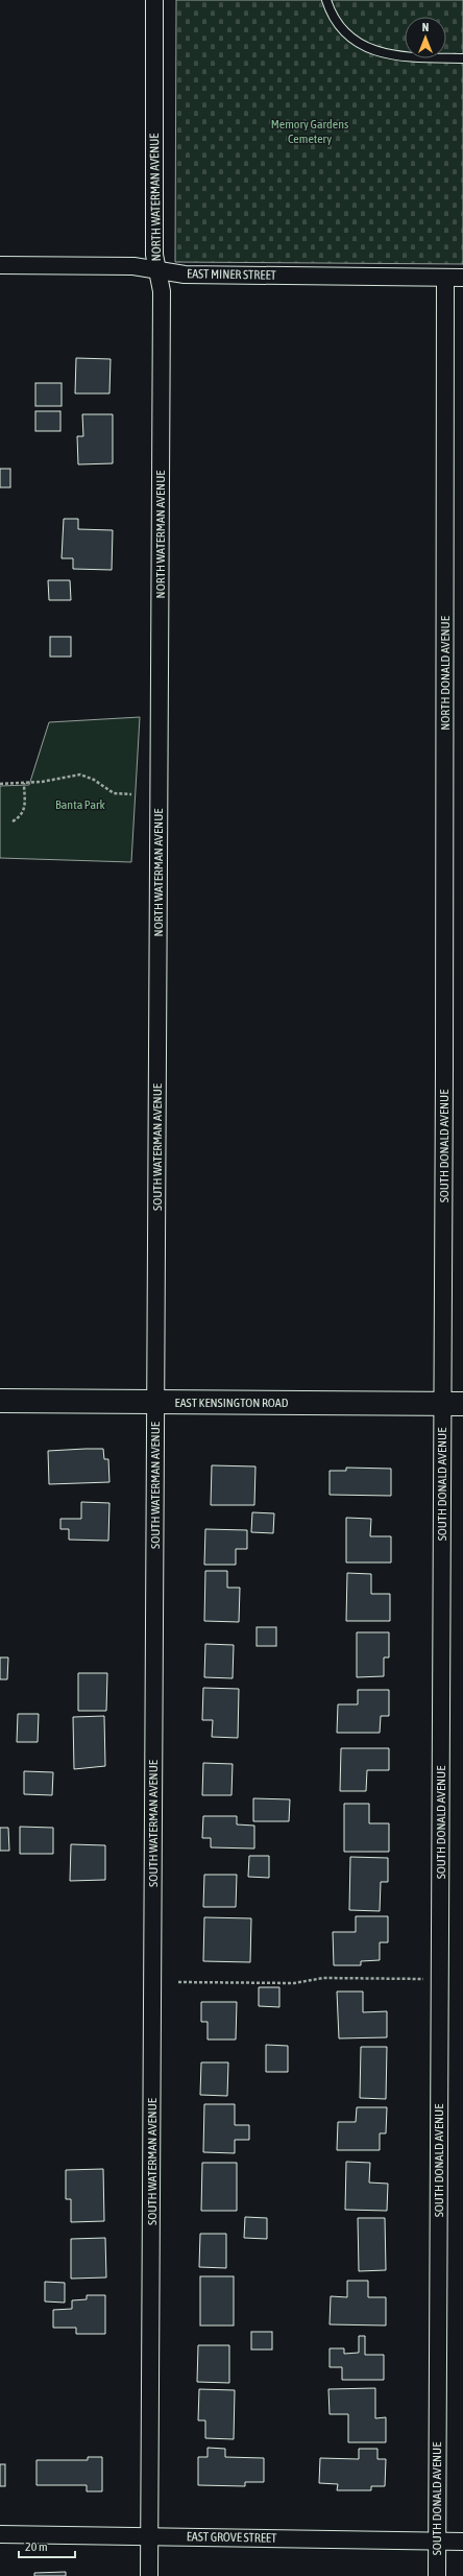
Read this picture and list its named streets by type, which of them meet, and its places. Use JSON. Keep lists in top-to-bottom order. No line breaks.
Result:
{"streets":{"main road":["EAST KENSINGTON ROAD"],"street":["NORTH WATERMAN AVENUE","EAST MINER STREET","NORTH DONALD AVENUE","SOUTH DONALD AVENUE","SOUTH WATERMAN AVENUE","EAST GROVE STREET"]},"crossings":[["NORTH WATERMAN AVENUE","EAST MINER STREET"],["NORTH WATERMAN AVENUE","SOUTH WATERMAN AVENUE"],["EAST MINER STREET","NORTH DONALD AVENUE"],["NORTH DONALD AVENUE","SOUTH DONALD AVENUE"],["SOUTH DONALD AVENUE","EAST KENSINGTON ROAD"],["SOUTH DONALD AVENUE","EAST GROVE STREET"],["SOUTH WATERMAN AVENUE","EAST KENSINGTON ROAD"],["SOUTH WATERMAN AVENUE","EAST GROVE STREET"]],"parks":["Memory Gardens Cemetery","Banta Park"],"scale_bar":"20 m","north":"top"}
